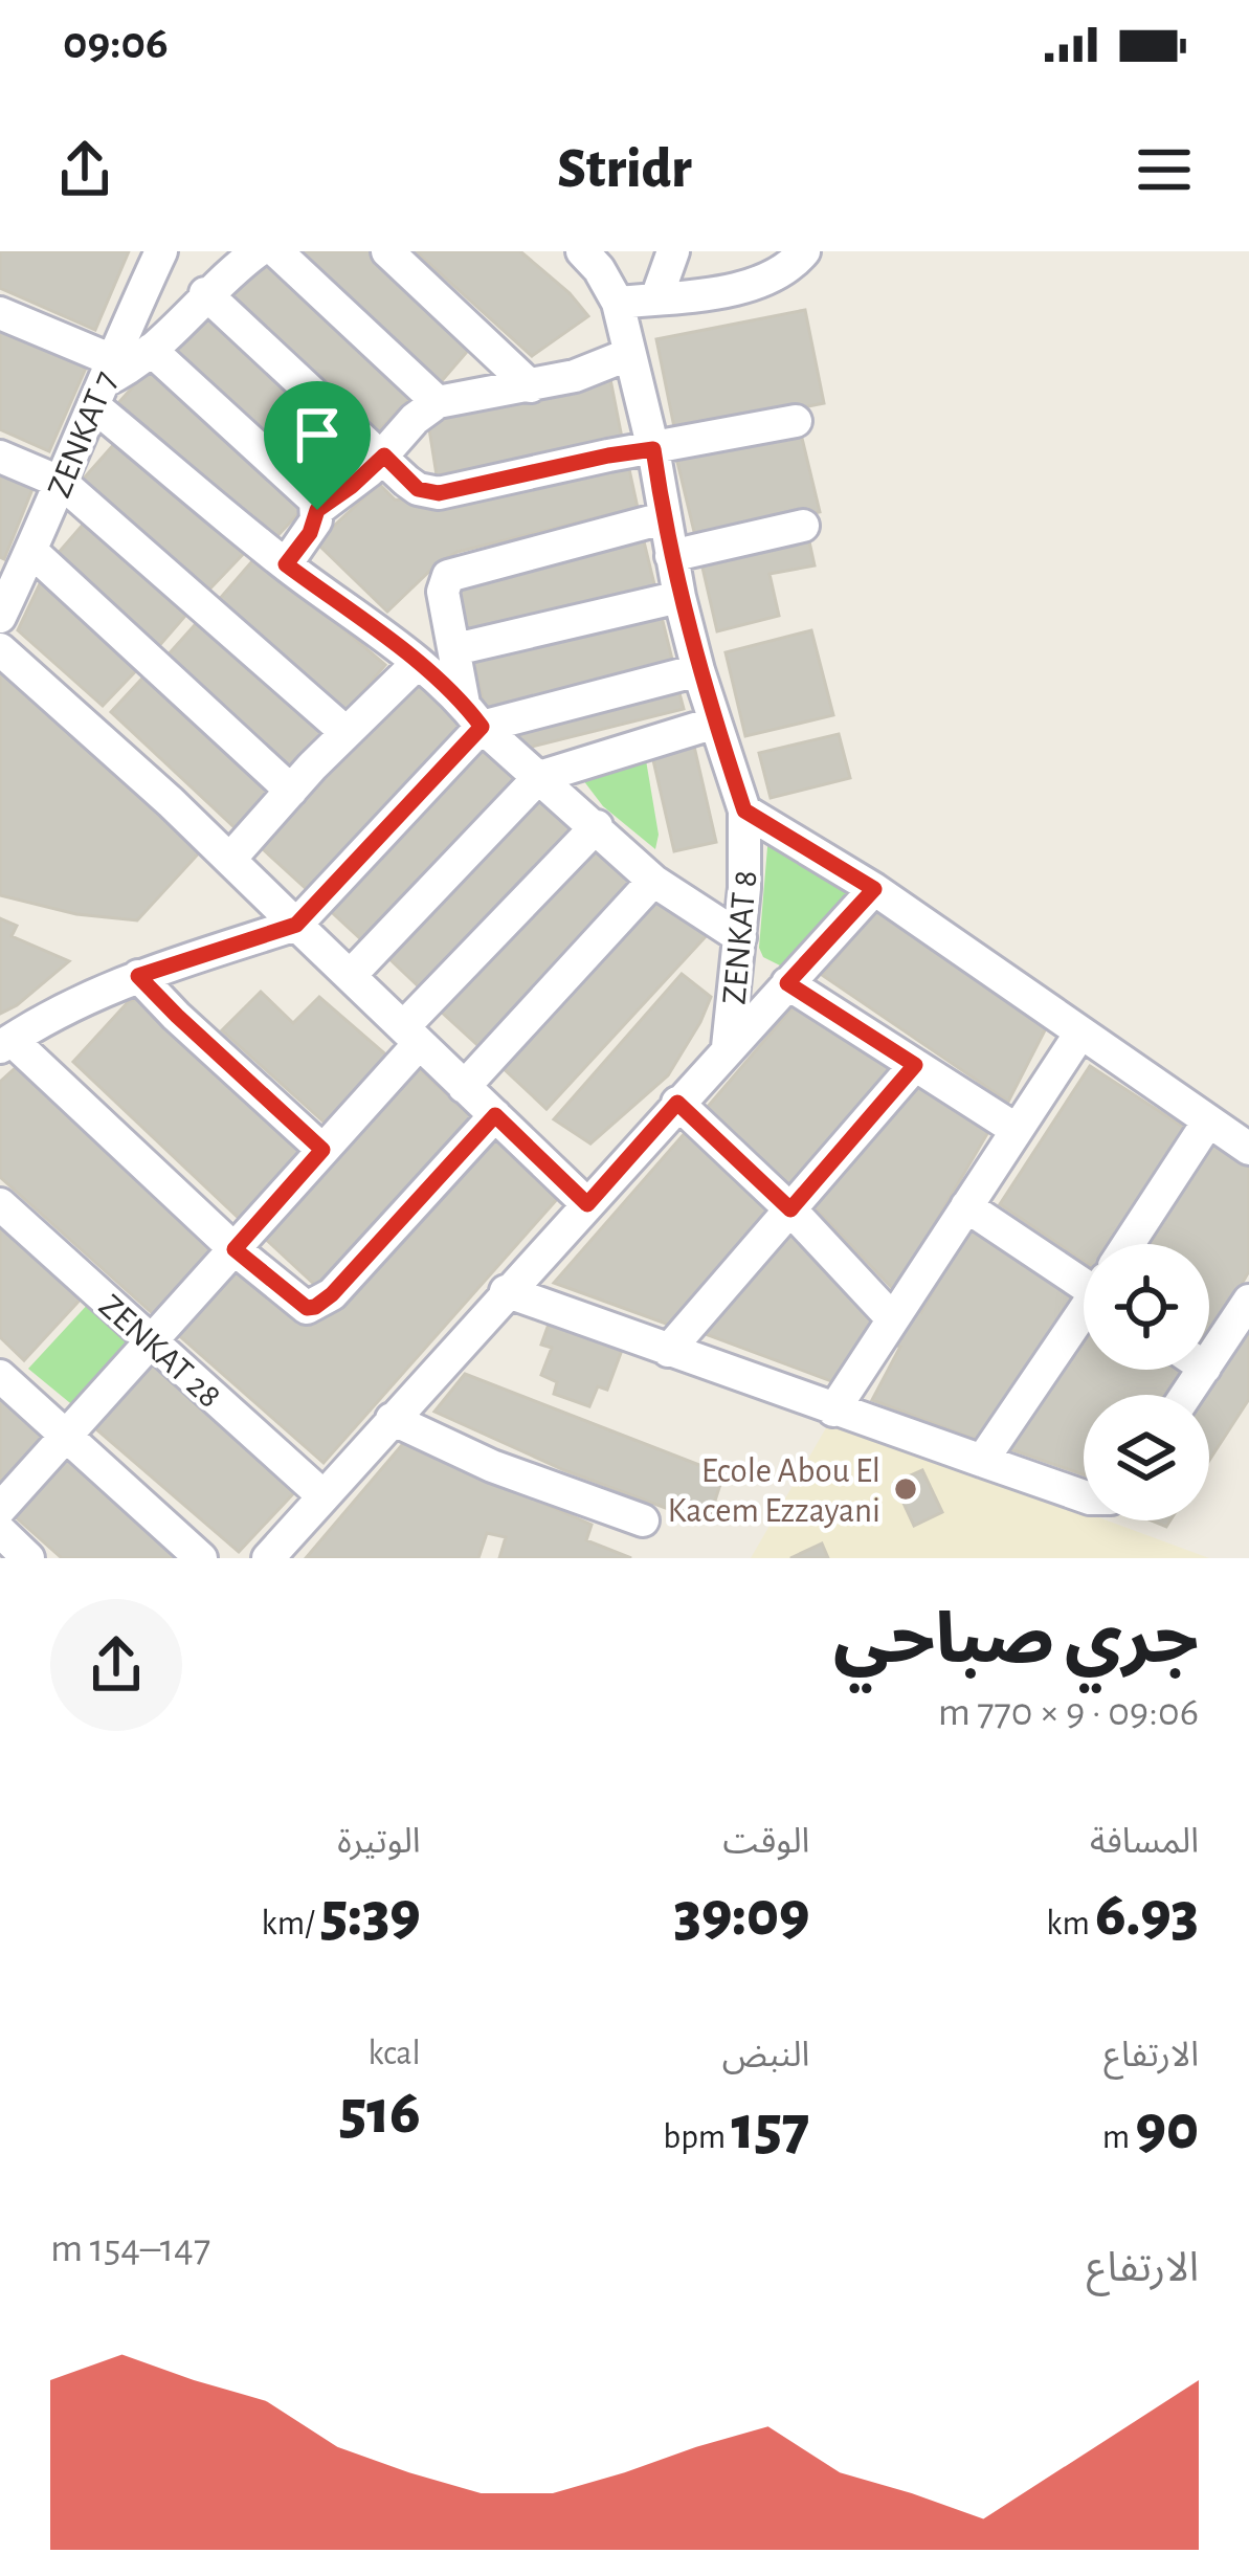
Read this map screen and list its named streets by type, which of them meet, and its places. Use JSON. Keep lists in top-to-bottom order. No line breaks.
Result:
{"streets":{"street":["ZENKAT 7","ZENKAT 8","ZENKAT 28"]},"places":["Ecole Abou El Kacem Ezzayani"],"page":{"status":"09:06","header":"Stridr","heading":["جري صباحي","09:06 · 9 × 770 m"],"stats":[["المسافة","6.93 km"],["الوقت","39:09"],["الوتيرة","5:39 /km"],["الارتفاع","90 m"],["النبض","157 bpm"],["kcal","516"]],"chart":["الارتفاع","147–154 m"]}}
